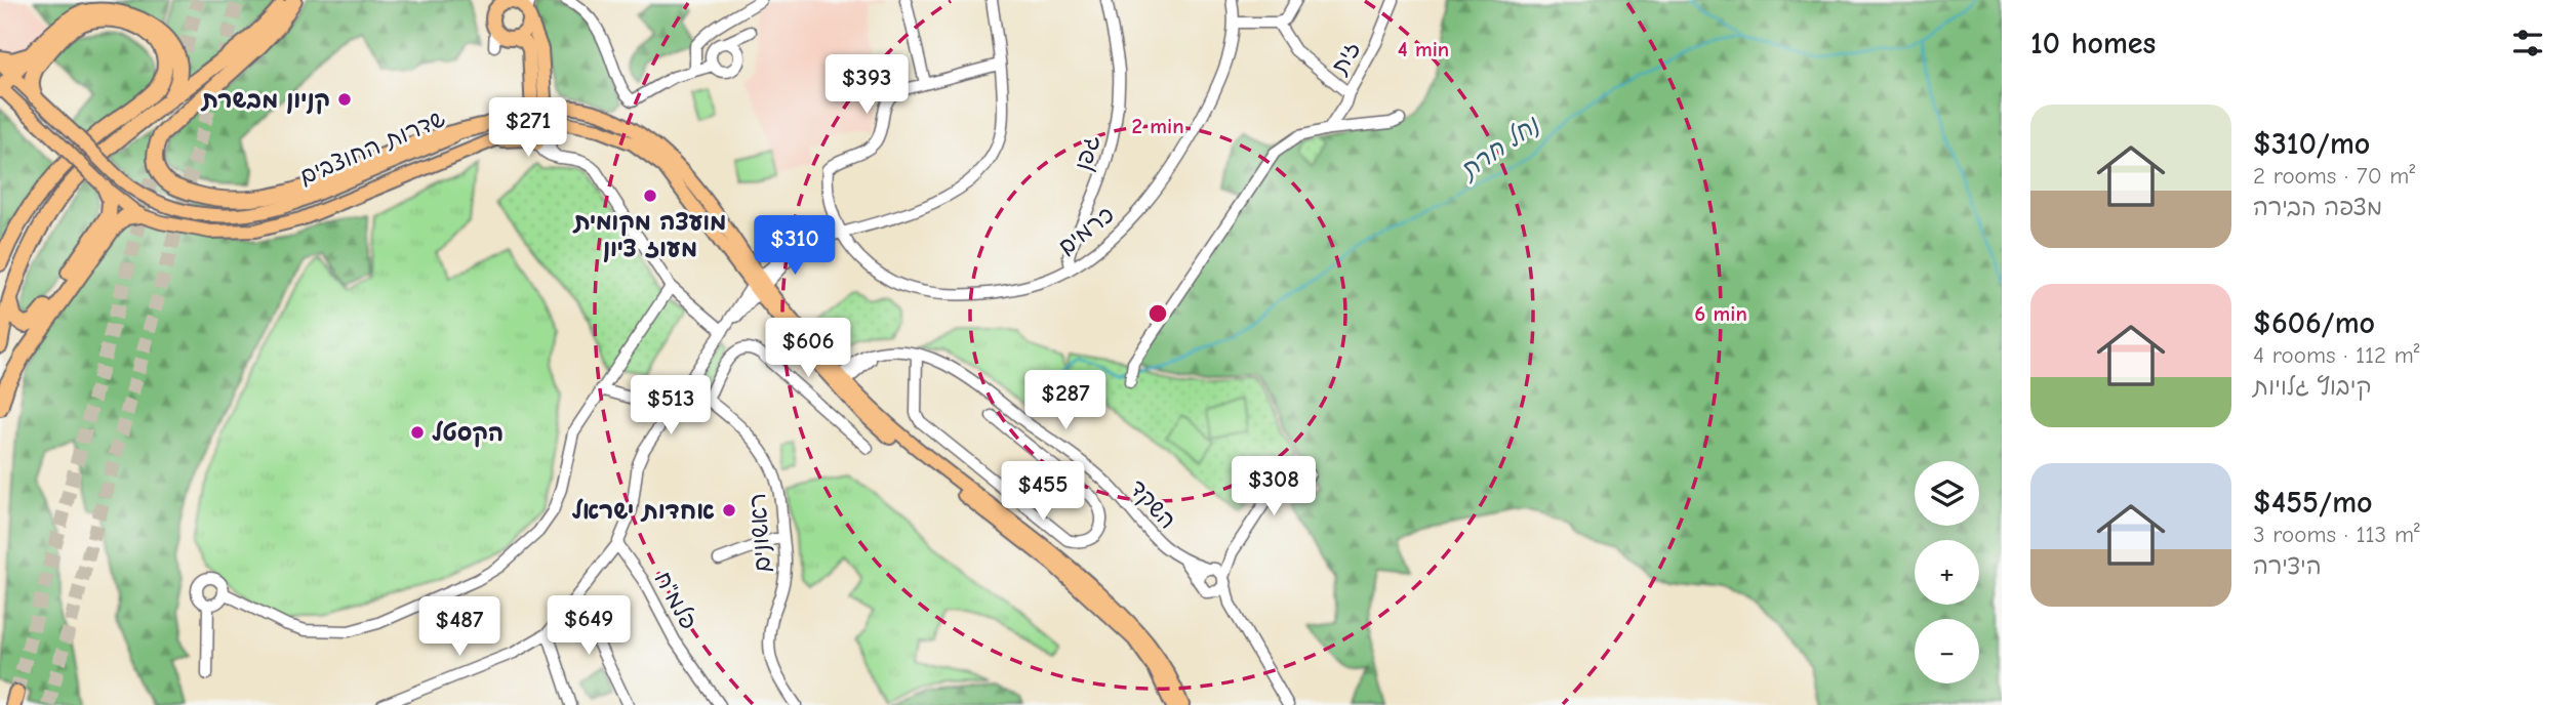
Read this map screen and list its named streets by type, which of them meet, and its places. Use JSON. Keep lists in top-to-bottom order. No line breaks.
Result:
{"streets":{"main road":["שדרות החוצבים"],"street":["זית","גפן","כרמים","השקד","ראשונים","פלמ\"ח"]},"crossings":[["גפן","כרמים"]],"water":["נחל חרת"],"places":["קניון מבשרת","מועצה מקומית מעוז ציון","הקסטל","אחדות ישראל"],"page":{"heading":"10 homes","price":["$393","$271","$310","$606","$287","$513","$308","$455","$649","$487"],"list":[{"name":"$310/mo","note":"2 rooms · 70 m² · מצפה הבירה"},{"name":"$606/mo","note":"4 rooms · 112 m² · קיבוץ גלויות"},{"name":"$455/mo","note":"3 rooms · 113 m² · היצירה"}],"map_buttons":["+","−"]},"rings":["4 min","2 min","6 min"]}
